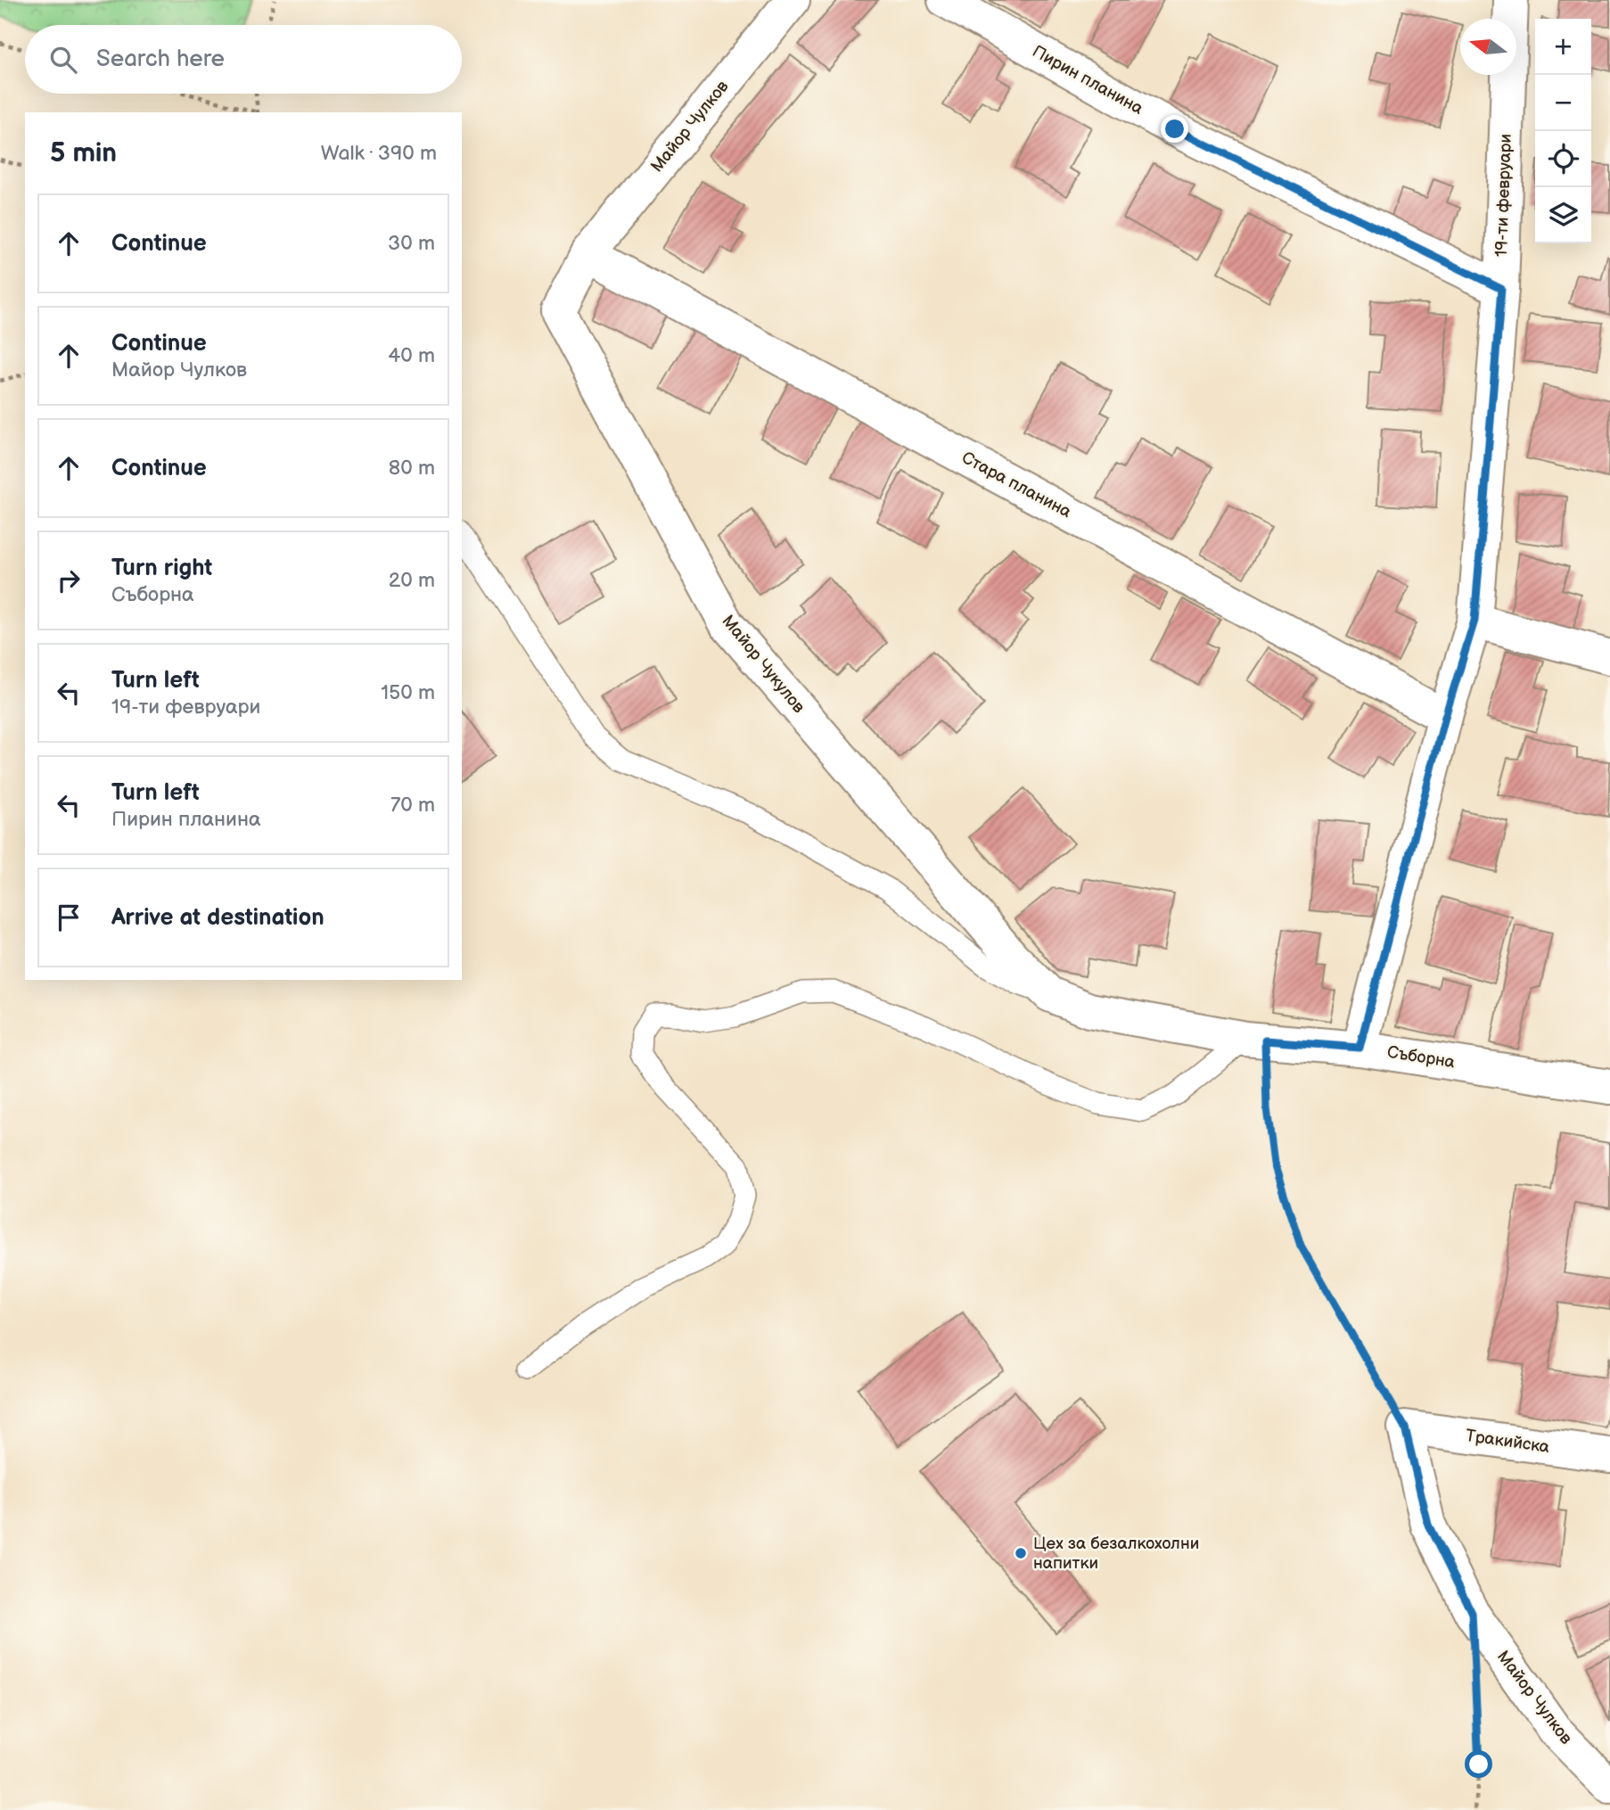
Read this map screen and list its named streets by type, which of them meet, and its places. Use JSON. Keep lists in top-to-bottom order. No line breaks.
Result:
{"streets":{"street":["Пирин планина","Майор Чулков","19-ти февруари","Стара планина","Майор Чукулов","Съборна","Тракийска"]},"crossings":[["Пирин планина","19-ти февруари"],["Майор Чулков","Стара планина"],["Майор Чулков","Майор Чукулов"],["Майор Чулков","Тракийска"],["19-ти февруари","Стара планина"],["19-ти февруари","Съборна"],["Стара планина","Майор Чукулов"],["Майор Чукулов","Съборна"]],"places":["Цех за безалкохолни напитки"],"north":"left","page":{"map_buttons":["+","−"],"search":"Search here","heading":["5 min","Walk · 390 m"],"list":[["Continue","30 m"],["Continue","Майор Чулков","40 m"],["Continue","80 m"],["Turn right","Съборна","20 m"],["Turn left","19-ти февруари","150 m"],["Turn left","Пирин планина","70 m"],"Arrive at destination"]}}
